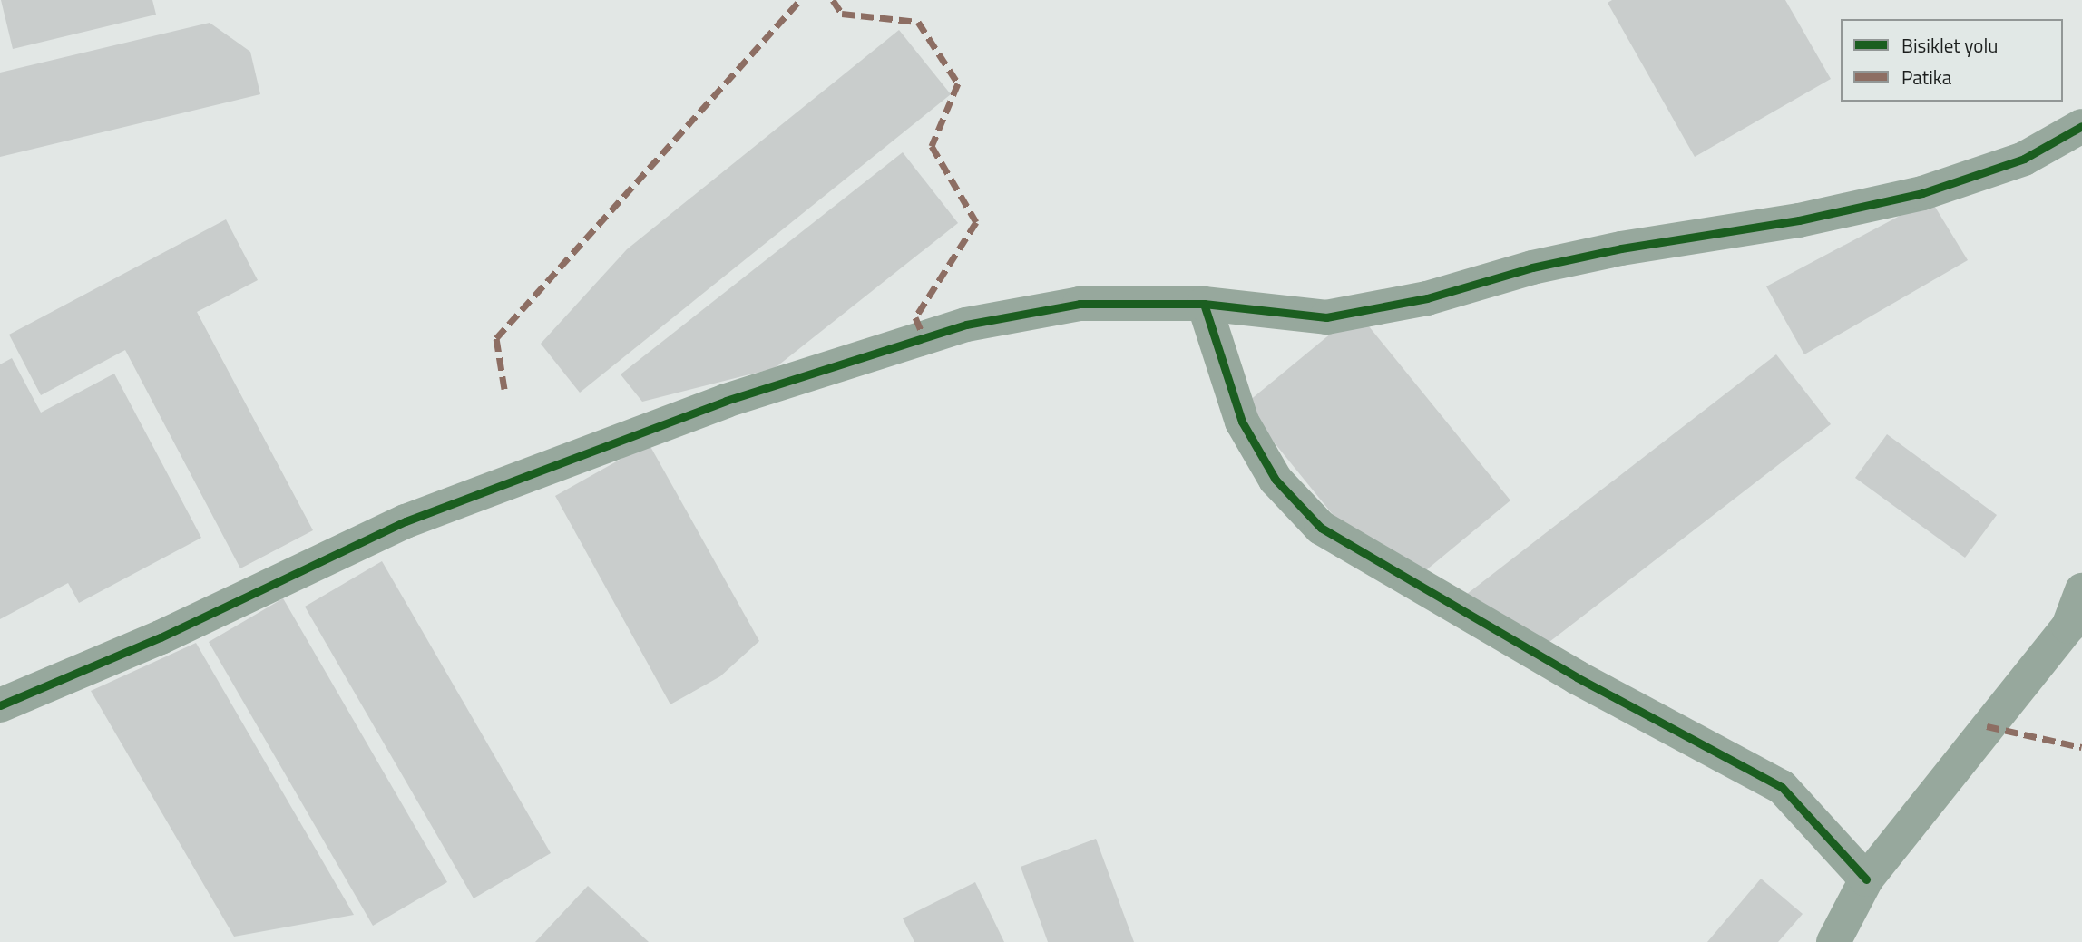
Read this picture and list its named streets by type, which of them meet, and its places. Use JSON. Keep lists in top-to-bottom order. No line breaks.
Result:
{"legend":["Bisiklet yolu","Patika"]}
